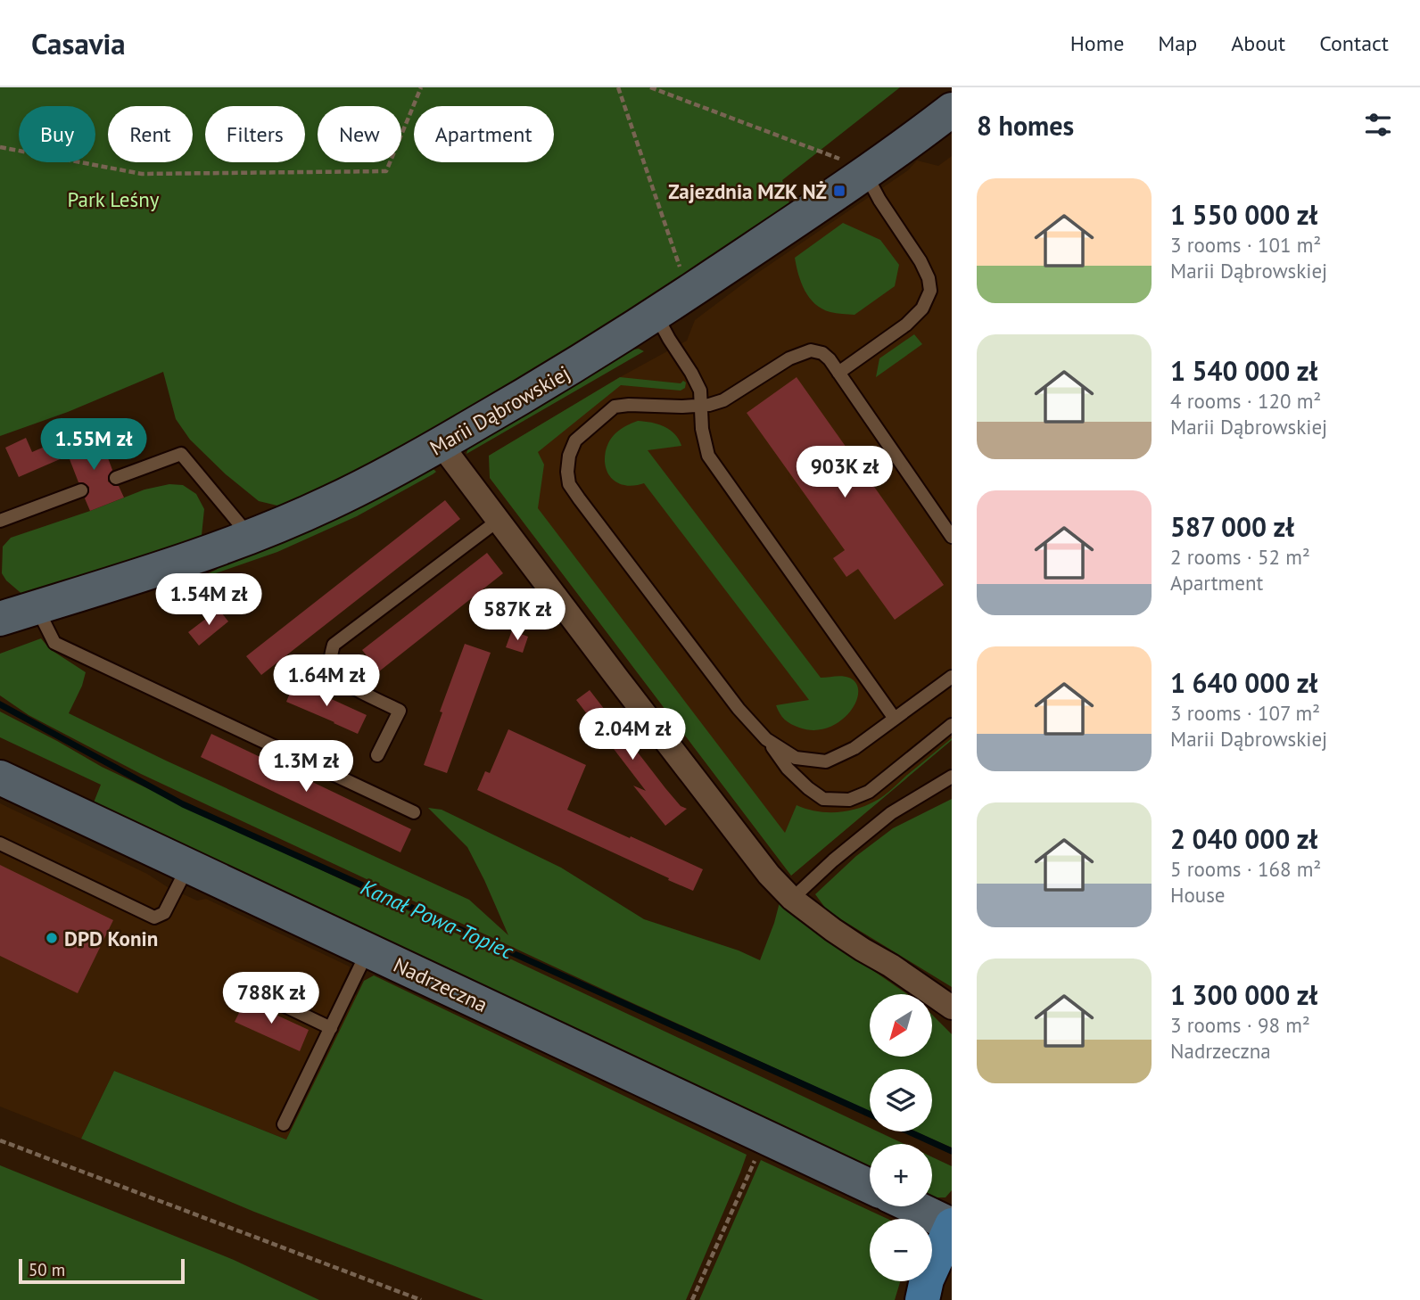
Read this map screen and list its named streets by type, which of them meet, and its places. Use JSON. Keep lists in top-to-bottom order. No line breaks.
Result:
{"streets":{"street":["Marii Dąbrowskiej","Nadrzeczna"]},"water":["Kanał Powa-Topiec"],"parks":["Park Leśny"],"places":{"transit":["Zajezdnia MZK NŻ"],"other":["DPD Konin"]},"scale_bar":"50 m","north":"bottom left","page":{"header":"Casavia","nav":["Home","Map","About","Contact"],"heading":"8 homes","chip":["Buy","Rent","Filters","New","Apartment"],"list":[{"name":"1 550 000 zł","note":"3 rooms · 101 m² · Marii Dąbrowskiej"},{"name":"1 540 000 zł","note":"4 rooms · 120 m² · Marii Dąbrowskiej"},{"name":"587 000 zł","note":"2 rooms · 52 m² · Apartment"},{"name":"1 640 000 zł","note":"3 rooms · 107 m² · Marii Dąbrowskiej"},{"name":"2 040 000 zł","note":"5 rooms · 168 m² · House"},{"name":"1 300 000 zł","note":"3 rooms · 98 m² · Nadrzeczna"}],"price":["1.55M zł","903K zł","1.54M zł","587K zł","1.64M zł","2.04M zł","1.3M zł","788K zł"],"map_buttons":["+","−"],"scale":"50 m"}}
